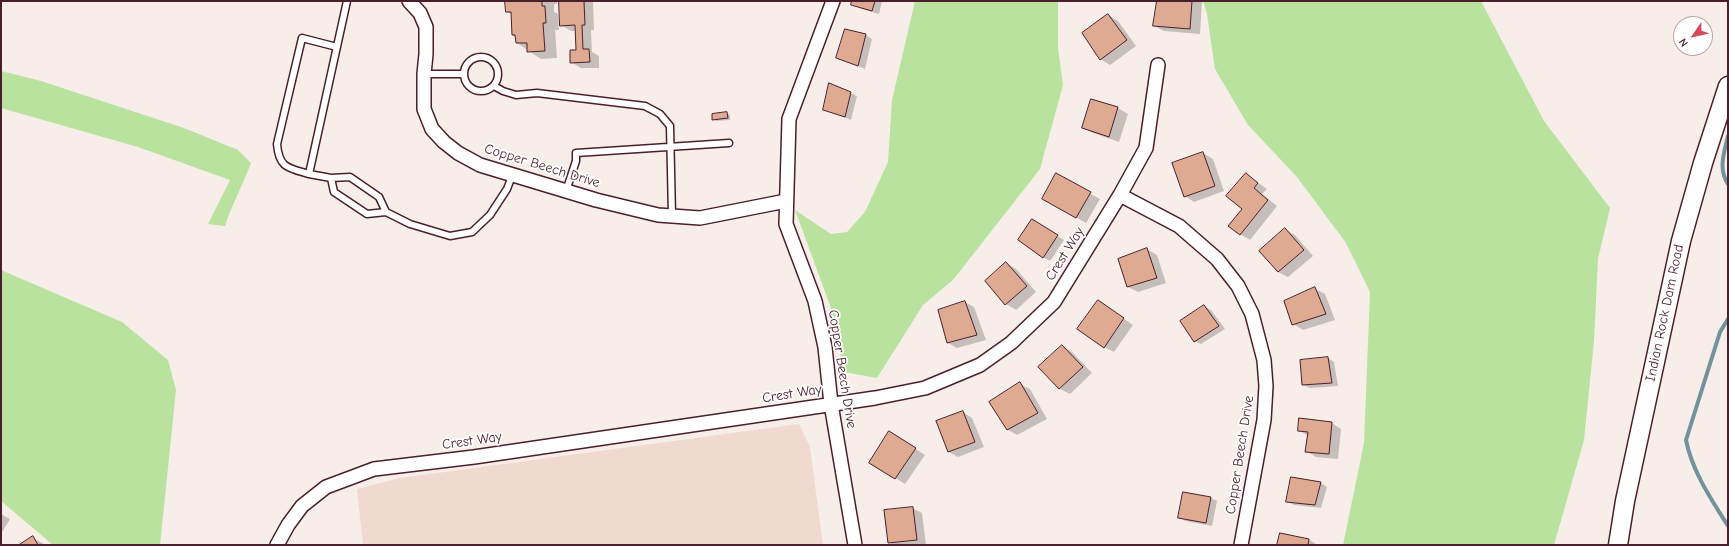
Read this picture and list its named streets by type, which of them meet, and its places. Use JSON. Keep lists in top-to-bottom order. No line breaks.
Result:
{"streets":{"main road":["Indian Rock Dam Road"],"street":["Copper Beech Drive","Crest Way"]},"crossings":[["Copper Beech Drive","Crest Way"]],"north":"bottom left"}
